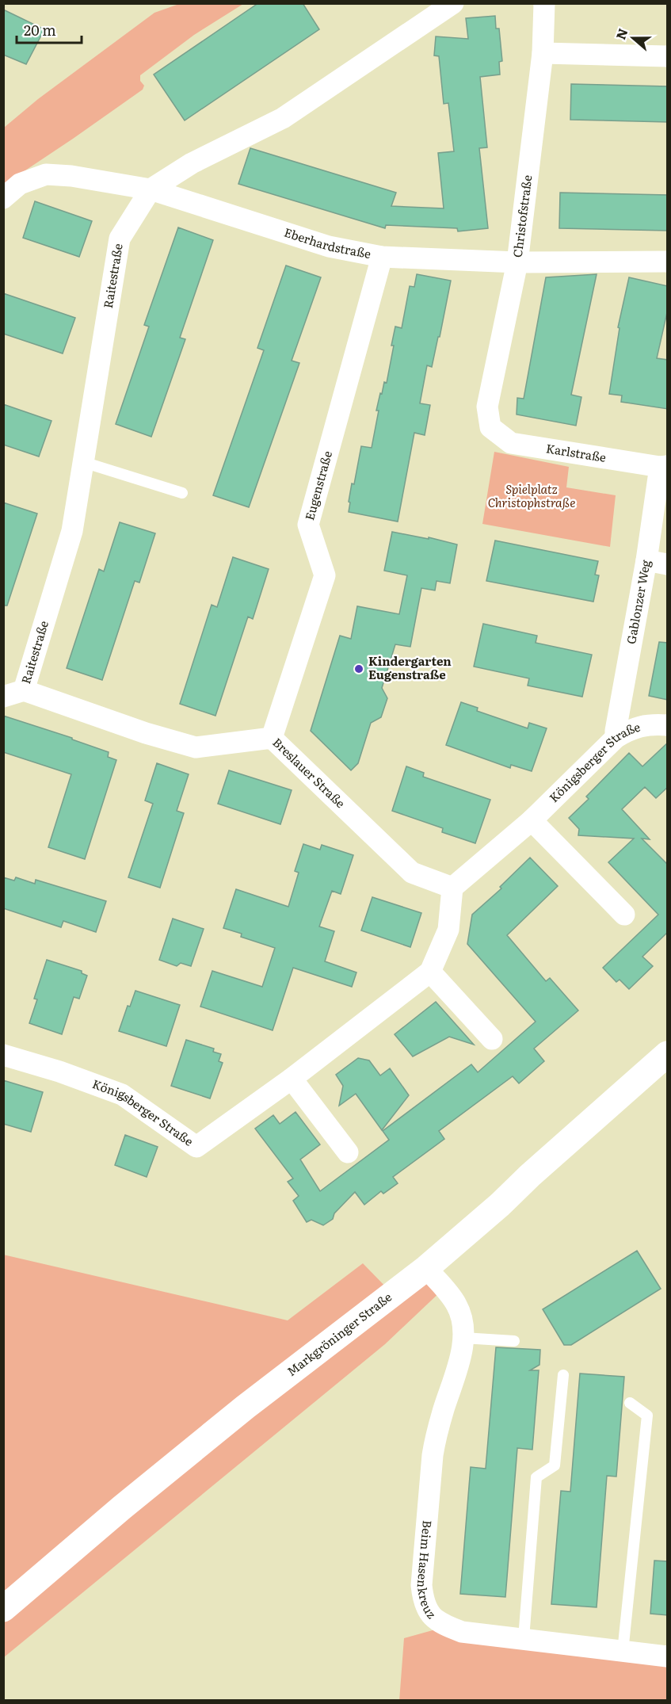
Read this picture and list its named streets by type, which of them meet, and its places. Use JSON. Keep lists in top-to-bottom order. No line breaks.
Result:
{"streets":{"street":["Christofstraße","Eberhardstraße","Raitestraße","Karlstraße","Eugenstraße","Gablonzer Weg","Königsberger Straße","Breslauer Straße","Markgröninger Straße","Beim Hasenkreuz"]},"crossings":[["Christofstraße","Eberhardstraße"],["Christofstraße","Karlstraße"],["Eberhardstraße","Raitestraße"],["Eberhardstraße","Eugenstraße"],["Raitestraße","Breslauer Straße"],["Karlstraße","Gablonzer Weg"],["Eugenstraße","Breslauer Straße"],["Gablonzer Weg","Königsberger Straße"],["Königsberger Straße","Breslauer Straße"],["Markgröninger Straße","Beim Hasenkreuz"]],"parks":["Spielplatz Christophstraße"],"places":["Kindergarten Eugenstraße"],"scale_bar":"20 m","north":"left"}
